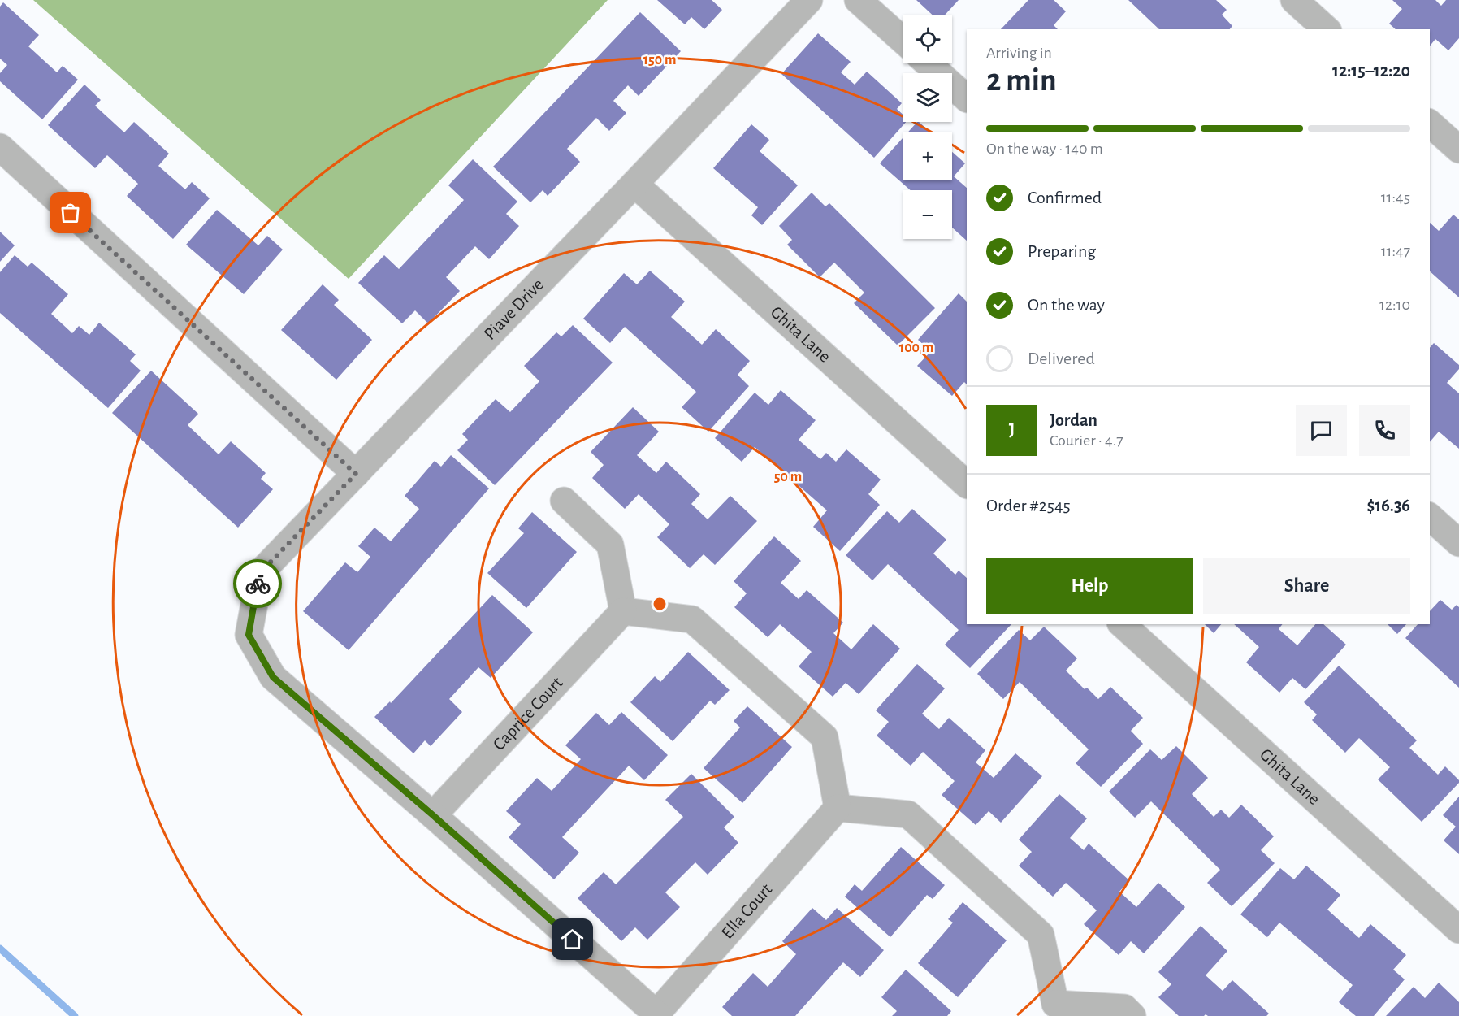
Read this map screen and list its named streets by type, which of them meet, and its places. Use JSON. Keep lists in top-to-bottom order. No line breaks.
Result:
{"streets":{"street":["Piave Drive","Ghita Lane","Caprice Court","Ella Court"]},"crossings":[["Piave Drive","Ghita Lane"],["Piave Drive","Caprice Court"]],"page":{"map_buttons":["+","−"],"heading":["2 min","Arriving in","12:15–12:20"],"panel":["Jordan","Courier · 4.7","Order #2545","$16.36"],"bar":"On the way · 140 m","list":[["Confirmed","11:45"],["Preparing","11:47"],["On the way","12:10"],"Delivered"],"round":"J","buttons":["Help","Share"]},"rings":["150 m","100 m","50 m"]}
